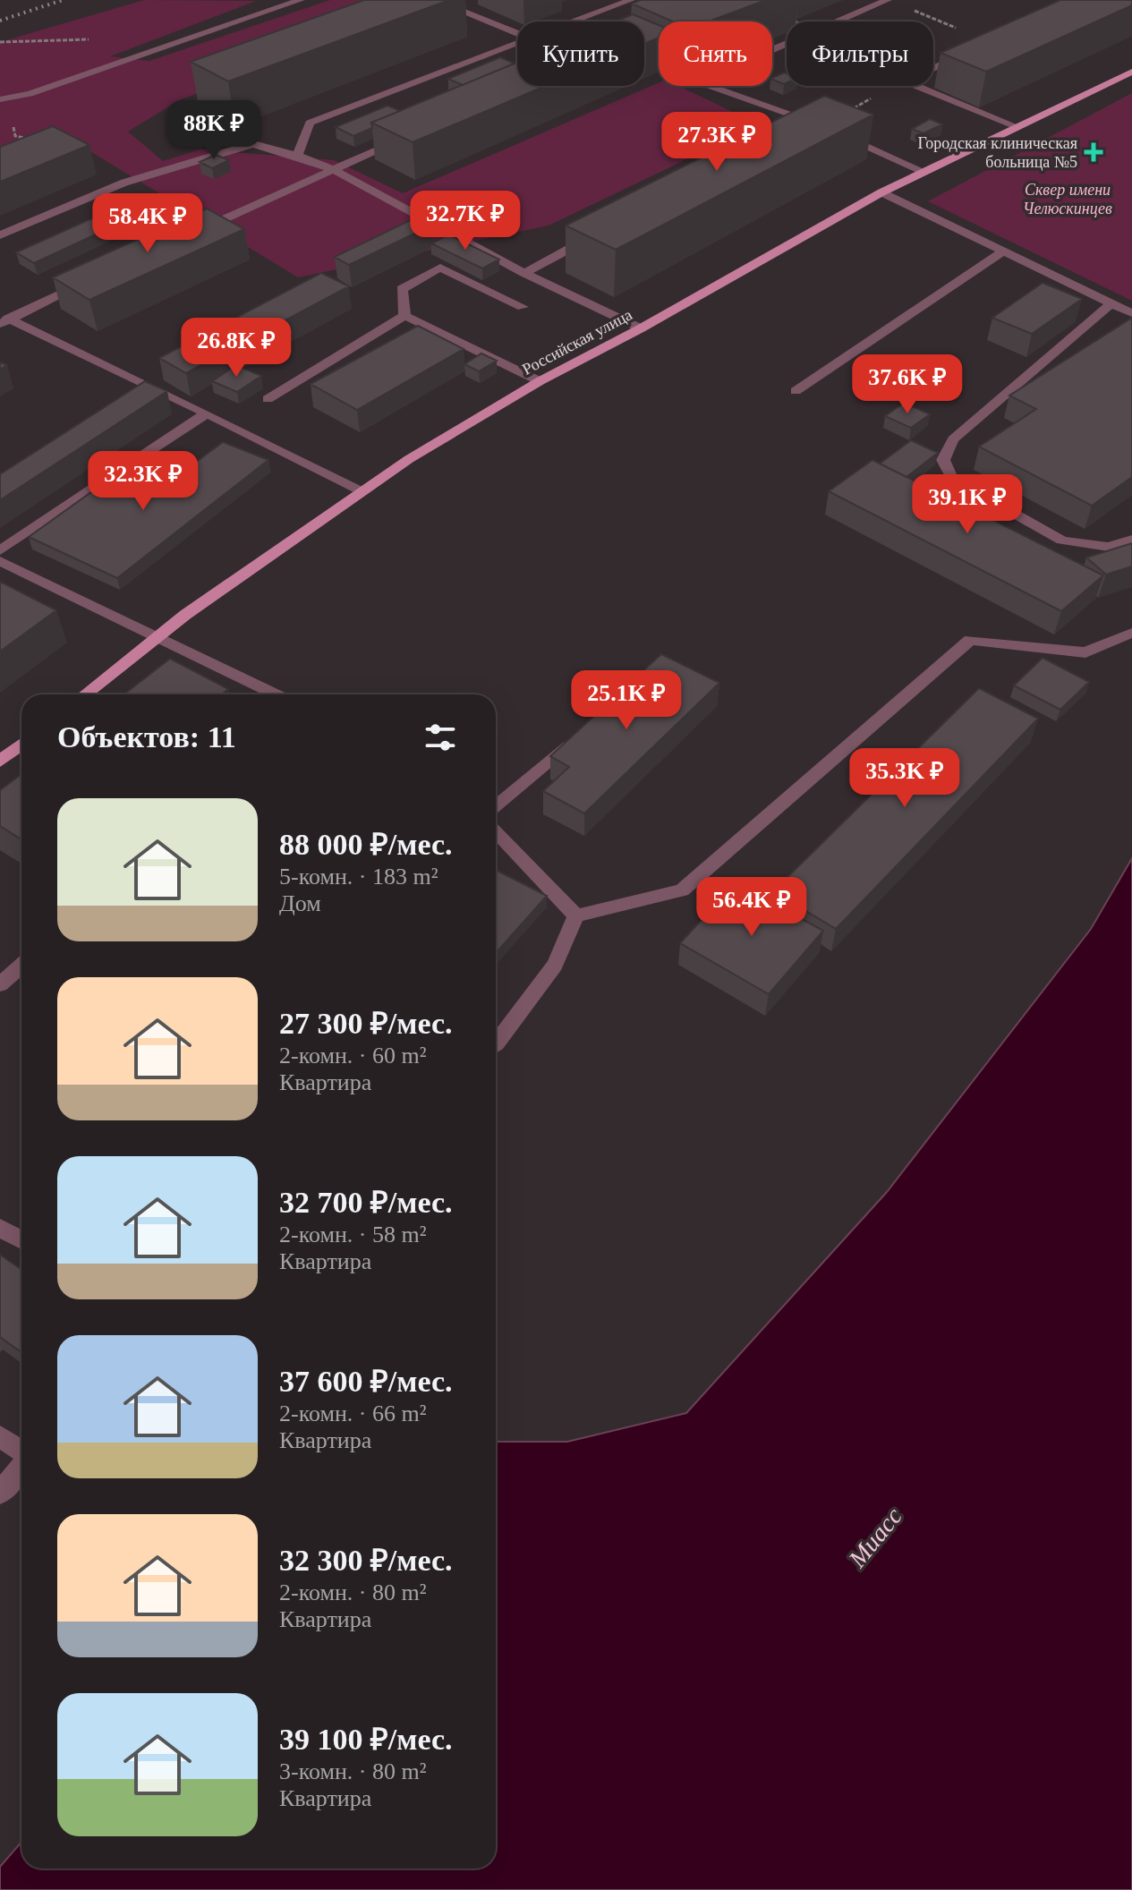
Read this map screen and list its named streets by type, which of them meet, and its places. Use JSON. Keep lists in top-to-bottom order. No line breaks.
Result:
{"streets":{"main road":["Российская улица"]},"water":["Миасс"],"parks":["Сквер имени Челюскинцев"],"places":{"health":["Городская клиническая больница №5"]},"page":{"chip":["Купить","Снять","Фильтры"],"price":["88K ₽","27.3K ₽","32.7K ₽","58.4K ₽","26.8K ₽","37.6K ₽","32.3K ₽","39.1K ₽","25.1K ₽","35.3K ₽","56.4K ₽"],"heading":"Объектов: 11","list":[{"name":"88 000 ₽/мес.","note":"5-комн. · 183 m² · Дом"},{"name":"27 300 ₽/мес.","note":"2-комн. · 60 m² · Квартира"},{"name":"32 700 ₽/мес.","note":"2-комн. · 58 m² · Квартира"},{"name":"37 600 ₽/мес.","note":"2-комн. · 66 m² · Квартира"},{"name":"32 300 ₽/мес.","note":"2-комн. · 80 m² · Квартира"},{"name":"39 100 ₽/мес.","note":"3-комн. · 80 m² · Квартира"}]}}
